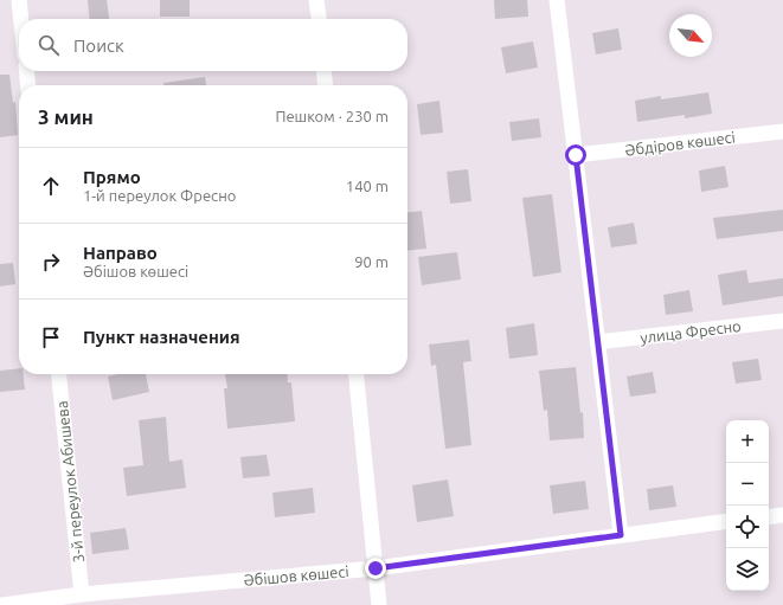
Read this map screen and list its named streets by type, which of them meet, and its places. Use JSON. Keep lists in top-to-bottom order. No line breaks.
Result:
{"streets":{"street":["Әбдіров көшесі","улица Фресно","3-й переулок Абишева","Әбішов көшесі"]},"crossings":[["3-й переулок Абишева","Әбішов көшесі"]],"north":"bottom right","page":{"search":"Поиск","heading":["3 мин","Пешком · 230 m"],"list":[["Прямо","1-й переулок Фресно","140 m"],["Направо","Әбішов көшесі","90 m"],"Пункт назначения"],"map_buttons":["+","−"]}}
